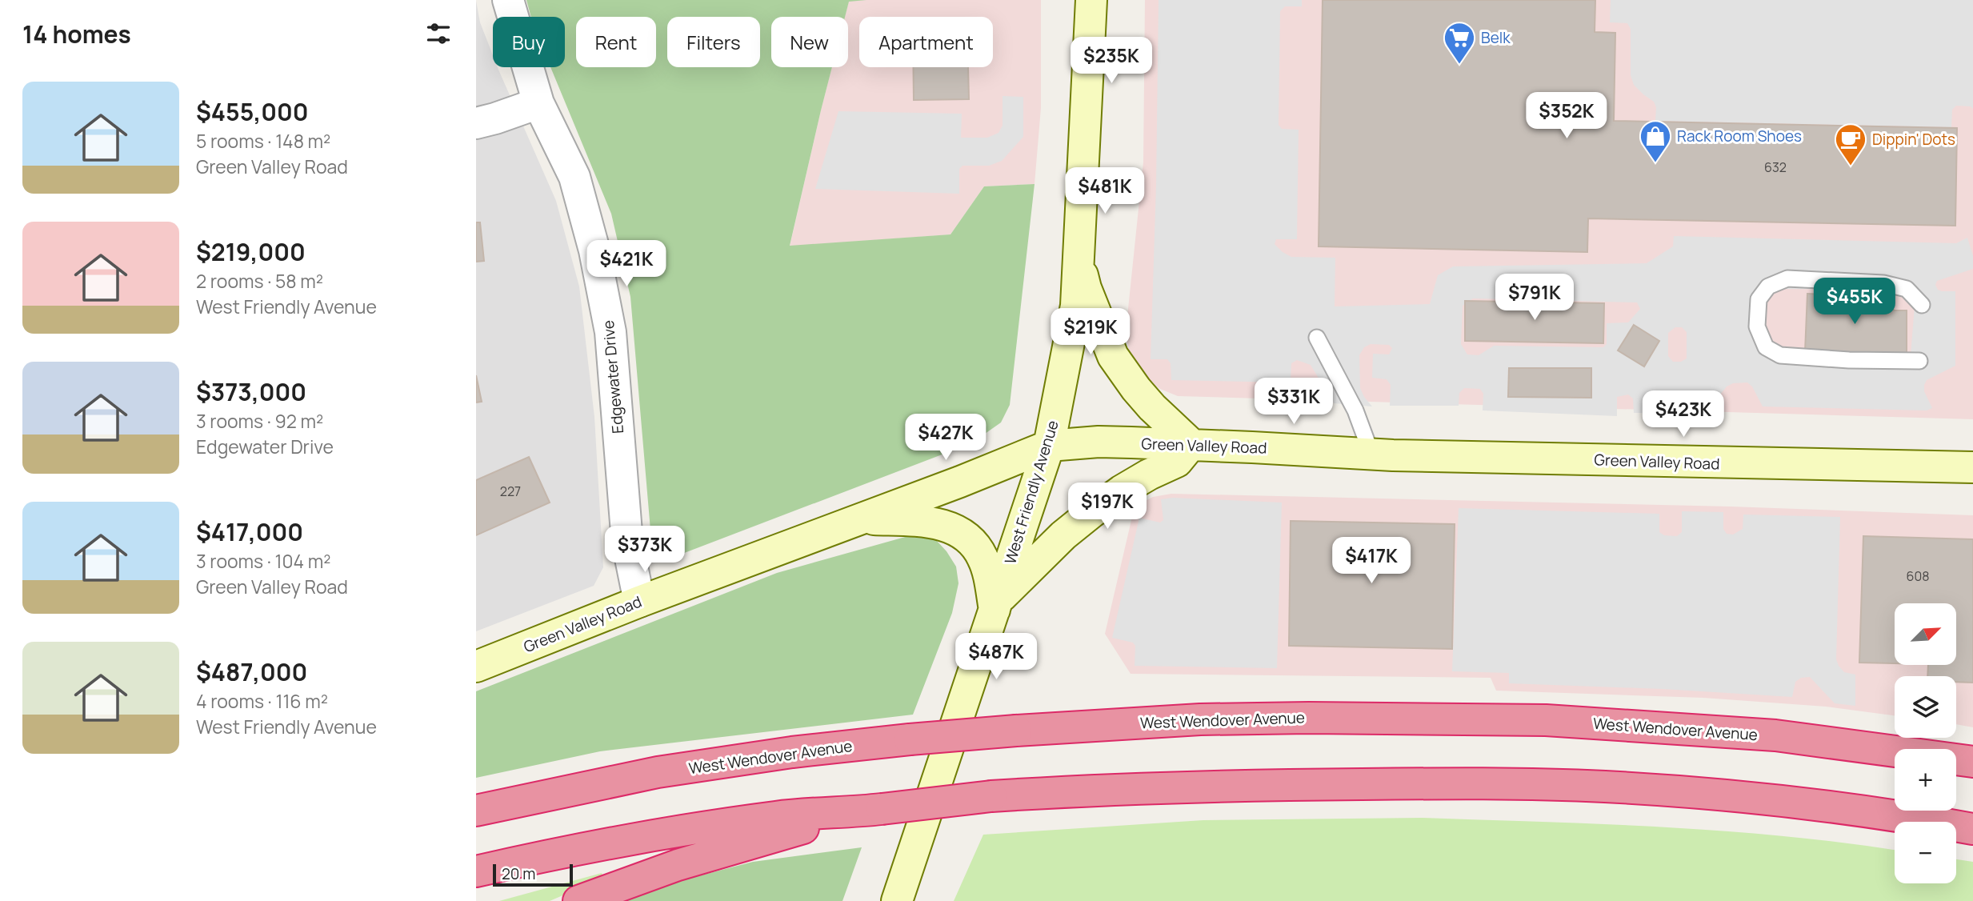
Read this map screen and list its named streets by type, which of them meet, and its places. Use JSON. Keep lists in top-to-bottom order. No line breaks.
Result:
{"streets":{"highway":["West Wendover Avenue"],"main road":["Green Valley Road","West Friendly Avenue"],"street":["Edgewater Drive"]},"crossings":[["Edgewater Drive","Green Valley Road"],["Green Valley Road","West Friendly Avenue"]],"places":{"supermarket":["Belk"],"shop":["Rack Room Shoes"],"cafe":["Dippin' Dots"]},"house_numbers":["632","227","608"],"scale_bar":"20 m","north":"top right","page":{"heading":"14 homes","chip":["Buy","Rent","Filters","New","Apartment"],"price":["$235K","$352K","$481K","$421K","$791K","$455K","$219K","$331K","$423K","$427K","$197K","$373K","$417K","$487K"],"list":[{"name":"$455,000","note":"5 rooms · 148 m² · Green Valley Road"},{"name":"$219,000","note":"2 rooms · 58 m² · West Friendly Avenue"},{"name":"$373,000","note":"3 rooms · 92 m² · Edgewater Drive"},{"name":"$417,000","note":"3 rooms · 104 m² · Green Valley Road"},{"name":"$487,000","note":"4 rooms · 116 m² · West Friendly Avenue"}],"map_buttons":["+","−"],"scale":"20 m"}}
